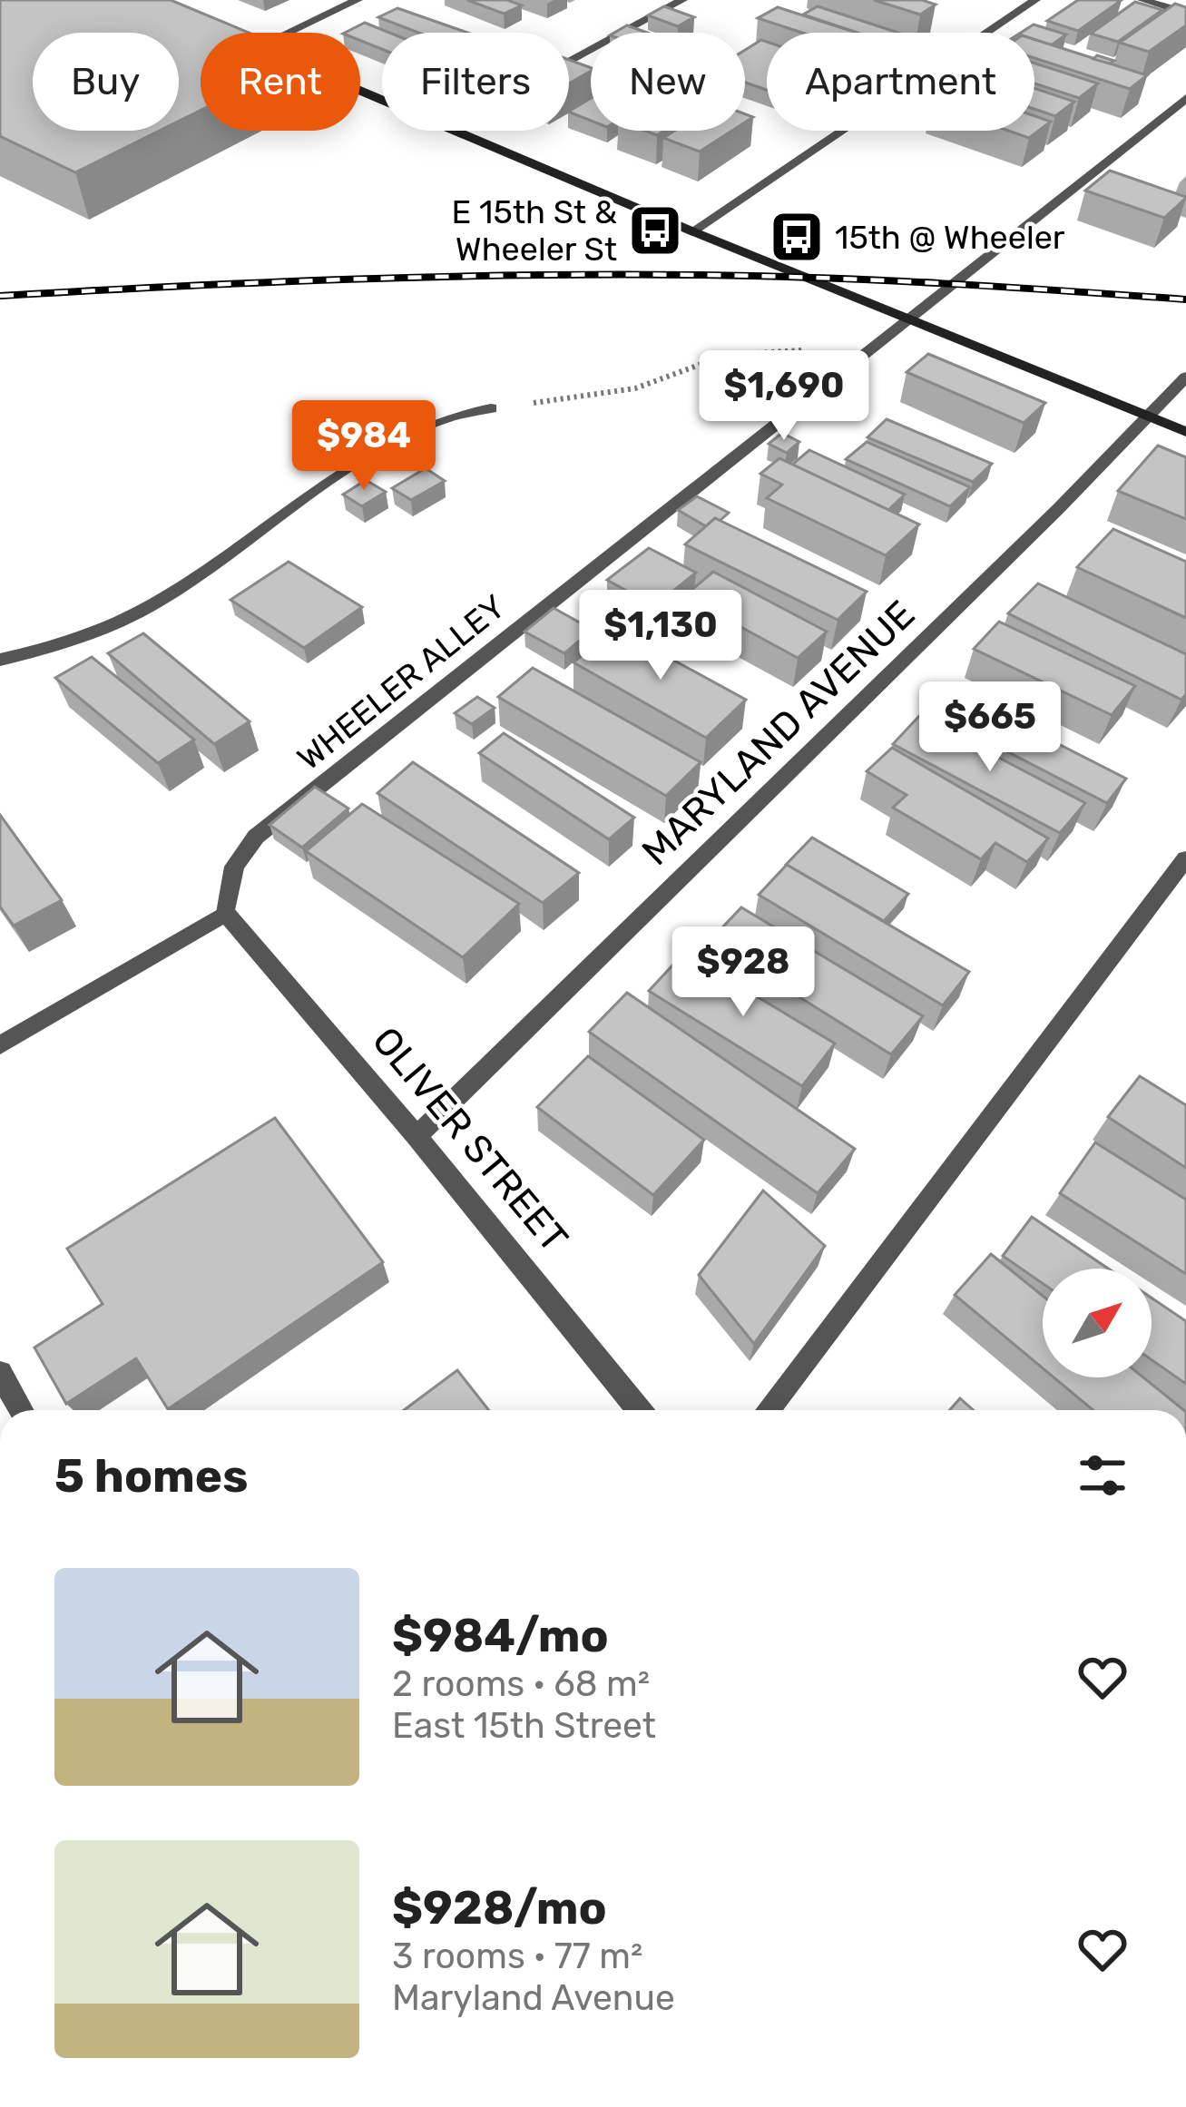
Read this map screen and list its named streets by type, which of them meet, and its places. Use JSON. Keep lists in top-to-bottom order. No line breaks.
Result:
{"streets":{"street":["WHEELER ALLEY","MARYLAND AVENUE","OLIVER STREET"]},"crossings":[["WHEELER ALLEY","OLIVER STREET"],["MARYLAND AVENUE","OLIVER STREET"]],"places":{"bus stop":["E 15th St & Wheeler St","15th @ Wheeler"]},"north":"top right","page":{"chip":["Buy","Rent","Filters","New","Apartment"],"price":["$1,690","$984","$1,130","$665","$928"],"heading":"5 homes","list":[{"name":"$984/mo","note":"2 rooms · 68 m² · East 15th Street"},{"name":"$928/mo","note":"3 rooms · 77 m² · Maryland Avenue"}]}}
